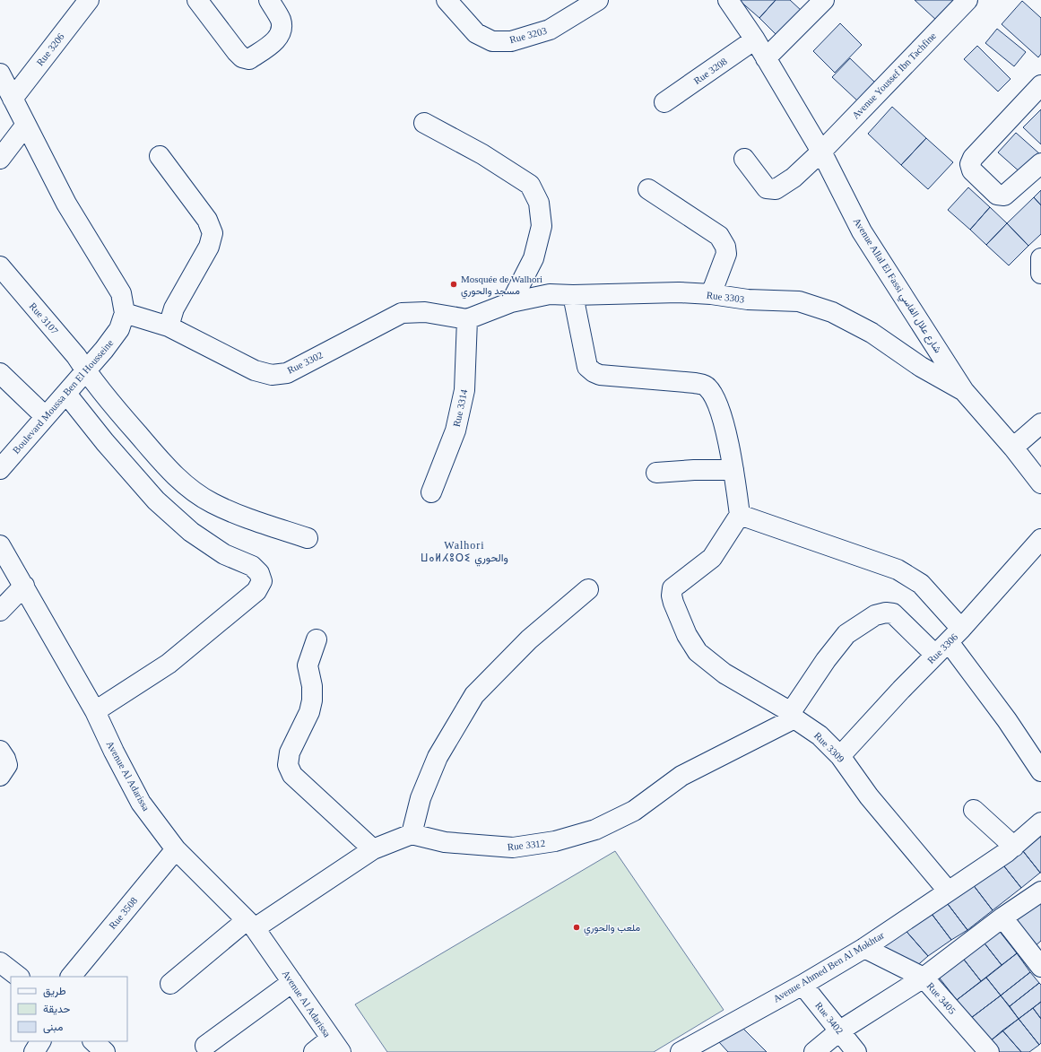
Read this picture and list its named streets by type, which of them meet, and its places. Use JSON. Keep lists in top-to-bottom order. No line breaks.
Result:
{"streets":{"street":["Rue 3203","Rue 3206","Rue 3208","Avenue Youssef Ibn Tachfine","Avenue Allal El Fassi شارع علال الفاسي","Rue 3303","Rue 3107","Rue 3302","Boulevard Moussa Ben El Housseine","Rue 3314","Rue 3306","Rue 3309","Avenue Al Adarissa","Rue 3312","Rue 3508","Avenue Ahmed Ben Al Mokhtar","Rue 3405","Rue 3402"]},"crossings":[["Rue 3206","Boulevard Moussa Ben El Housseine"],["Rue 3208","Avenue Allal El Fassi شارع علال الفاسي"],["Avenue Youssef Ibn Tachfine","Avenue Allal El Fassi شارع علال الفاسي"],["Avenue Allal El Fassi شارع علال الفاسي","Rue 3303"],["Rue 3303","Rue 3302"],["Rue 3303","Rue 3314"],["Rue 3107","Boulevard Moussa Ben El Housseine"],["Rue 3302","Boulevard Moussa Ben El Housseine"],["Rue 3302","Rue 3314"],["Rue 3306","Rue 3309"],["Rue 3309","Rue 3312"],["Rue 3309","Avenue Ahmed Ben Al Mokhtar"],["Avenue Al Adarissa","Rue 3508"],["Avenue Ahmed Ben Al Mokhtar","Rue 3405"],["Avenue Ahmed Ben Al Mokhtar","Rue 3402"]],"districts":["Walhori ⵡⴰⵍⵃⵓⵔⵉ والحوري"],"places":["Mosquée de Walhori مسجد والحوري","ملعب والحوري"],"legend":["طريق","حديقة","مبنى"]}
